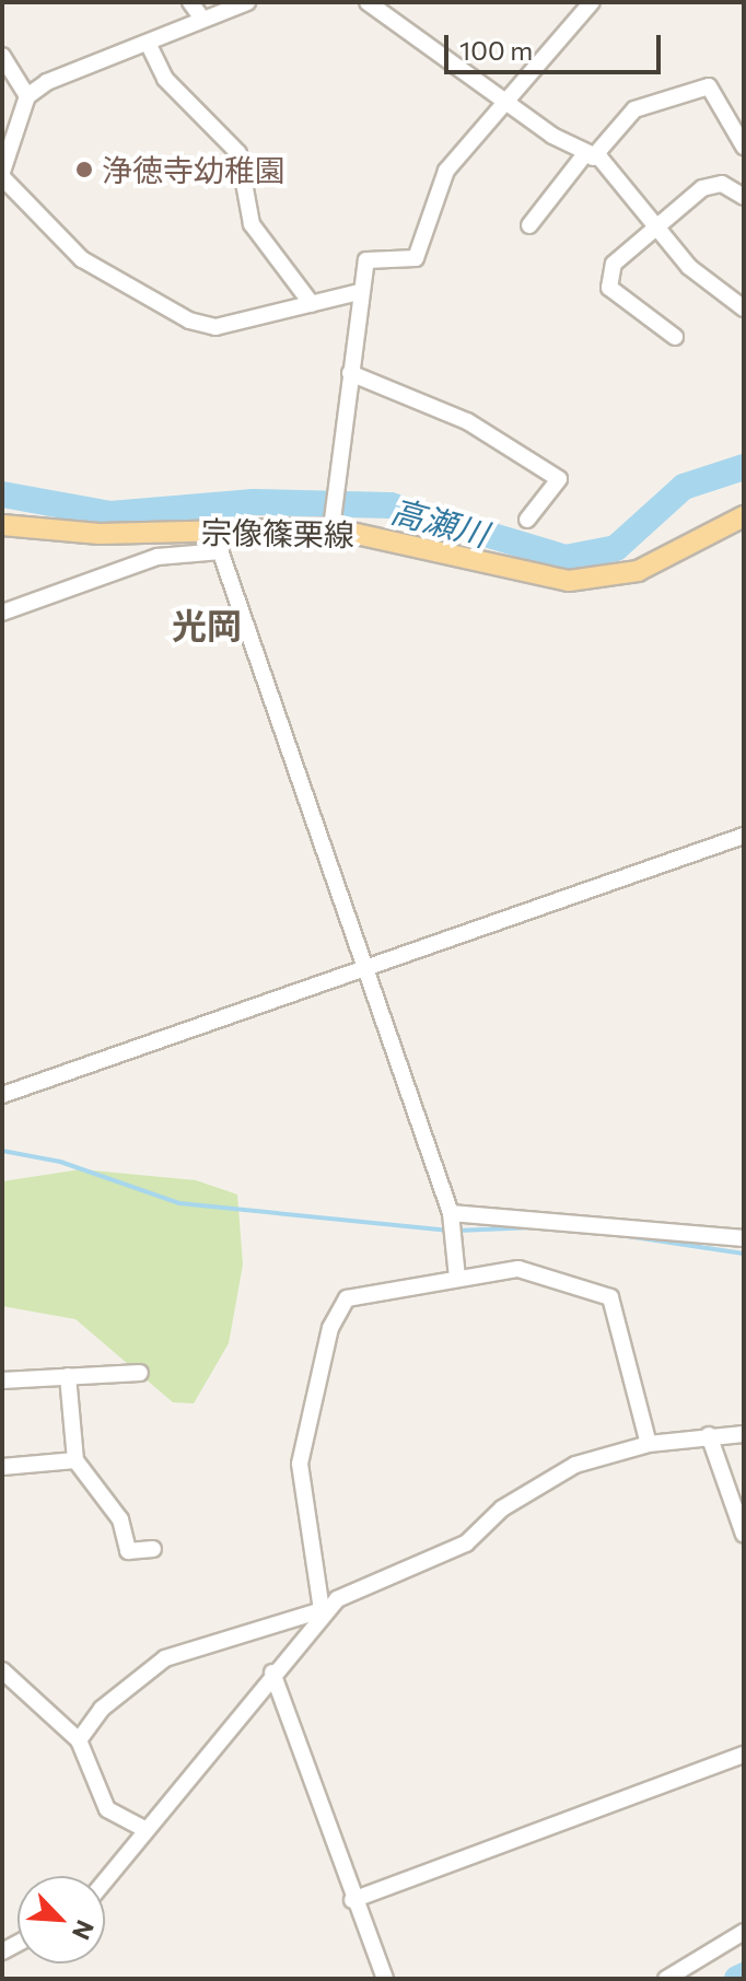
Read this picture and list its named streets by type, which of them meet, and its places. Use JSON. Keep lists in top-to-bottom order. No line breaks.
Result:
{"streets":{"main road":["宗像篠栗線"]},"districts":["光岡"],"water":["高瀬川"],"places":["浄徳寺幼稚園"],"scale_bar":"100 m","north":"bottom right"}
